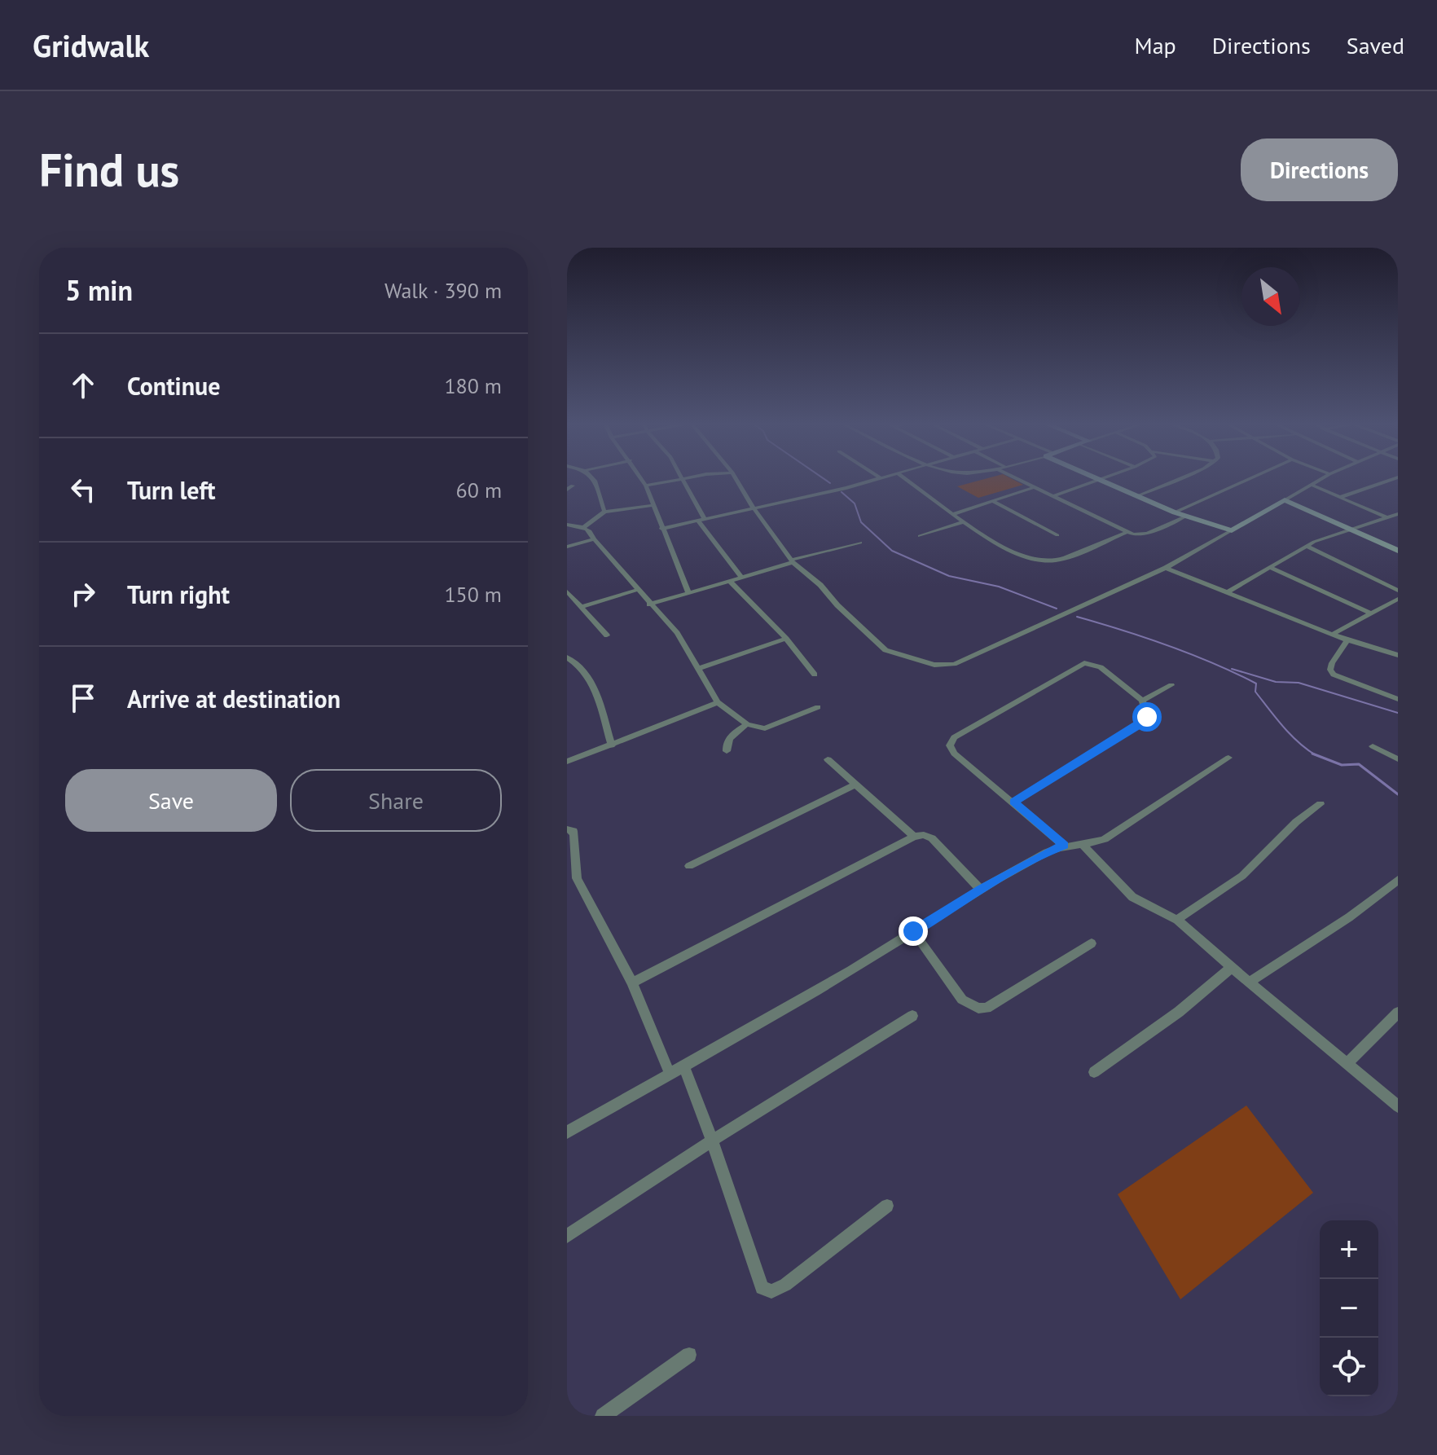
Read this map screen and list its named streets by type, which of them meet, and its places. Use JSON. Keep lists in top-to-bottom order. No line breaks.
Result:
{"north":"bottom right","page":{"header":"Gridwalk","nav":["Map","Directions","Saved"],"buttons":["Directions",["Save","Share"]],"title":"Find us","heading":["5 min","Walk · 390 m"],"list":[["Continue","180 m"],["Turn left","60 m"],["Turn right","150 m"],"Arrive at destination"],"map_buttons":["+","−"]}}
